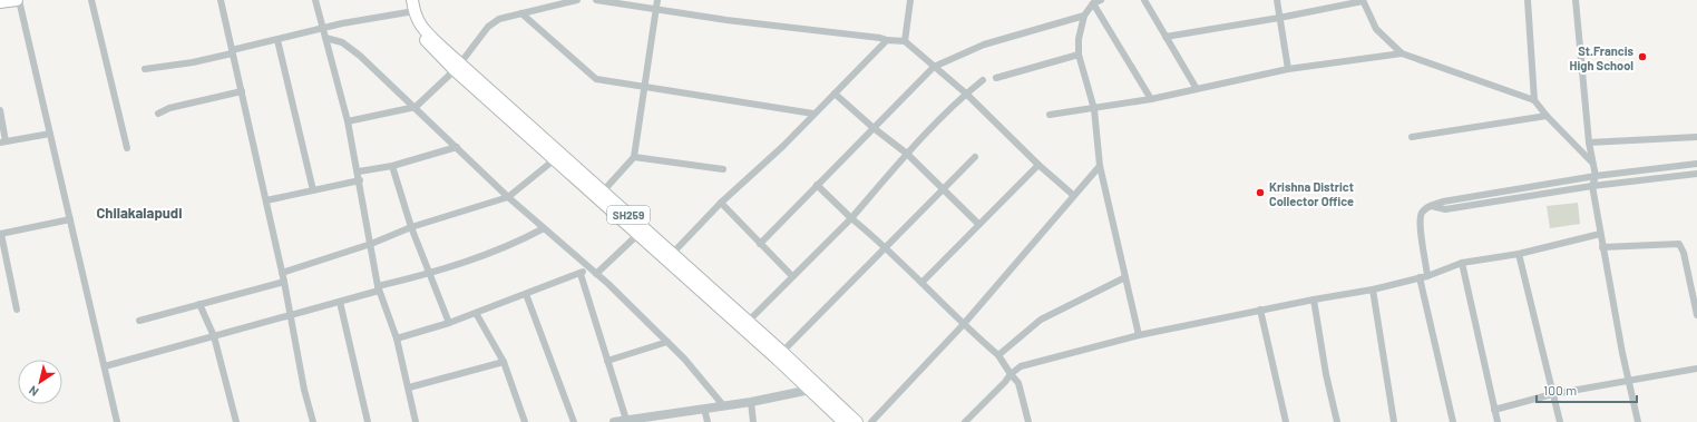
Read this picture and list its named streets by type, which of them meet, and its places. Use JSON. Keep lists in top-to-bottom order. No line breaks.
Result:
{"streets":{"main road":["SH259"]},"districts":["Chilakalapudi"],"places":["St.Francis High School","Krishna District Collector Office"],"scale_bar":"100 m","north":"bottom left"}
